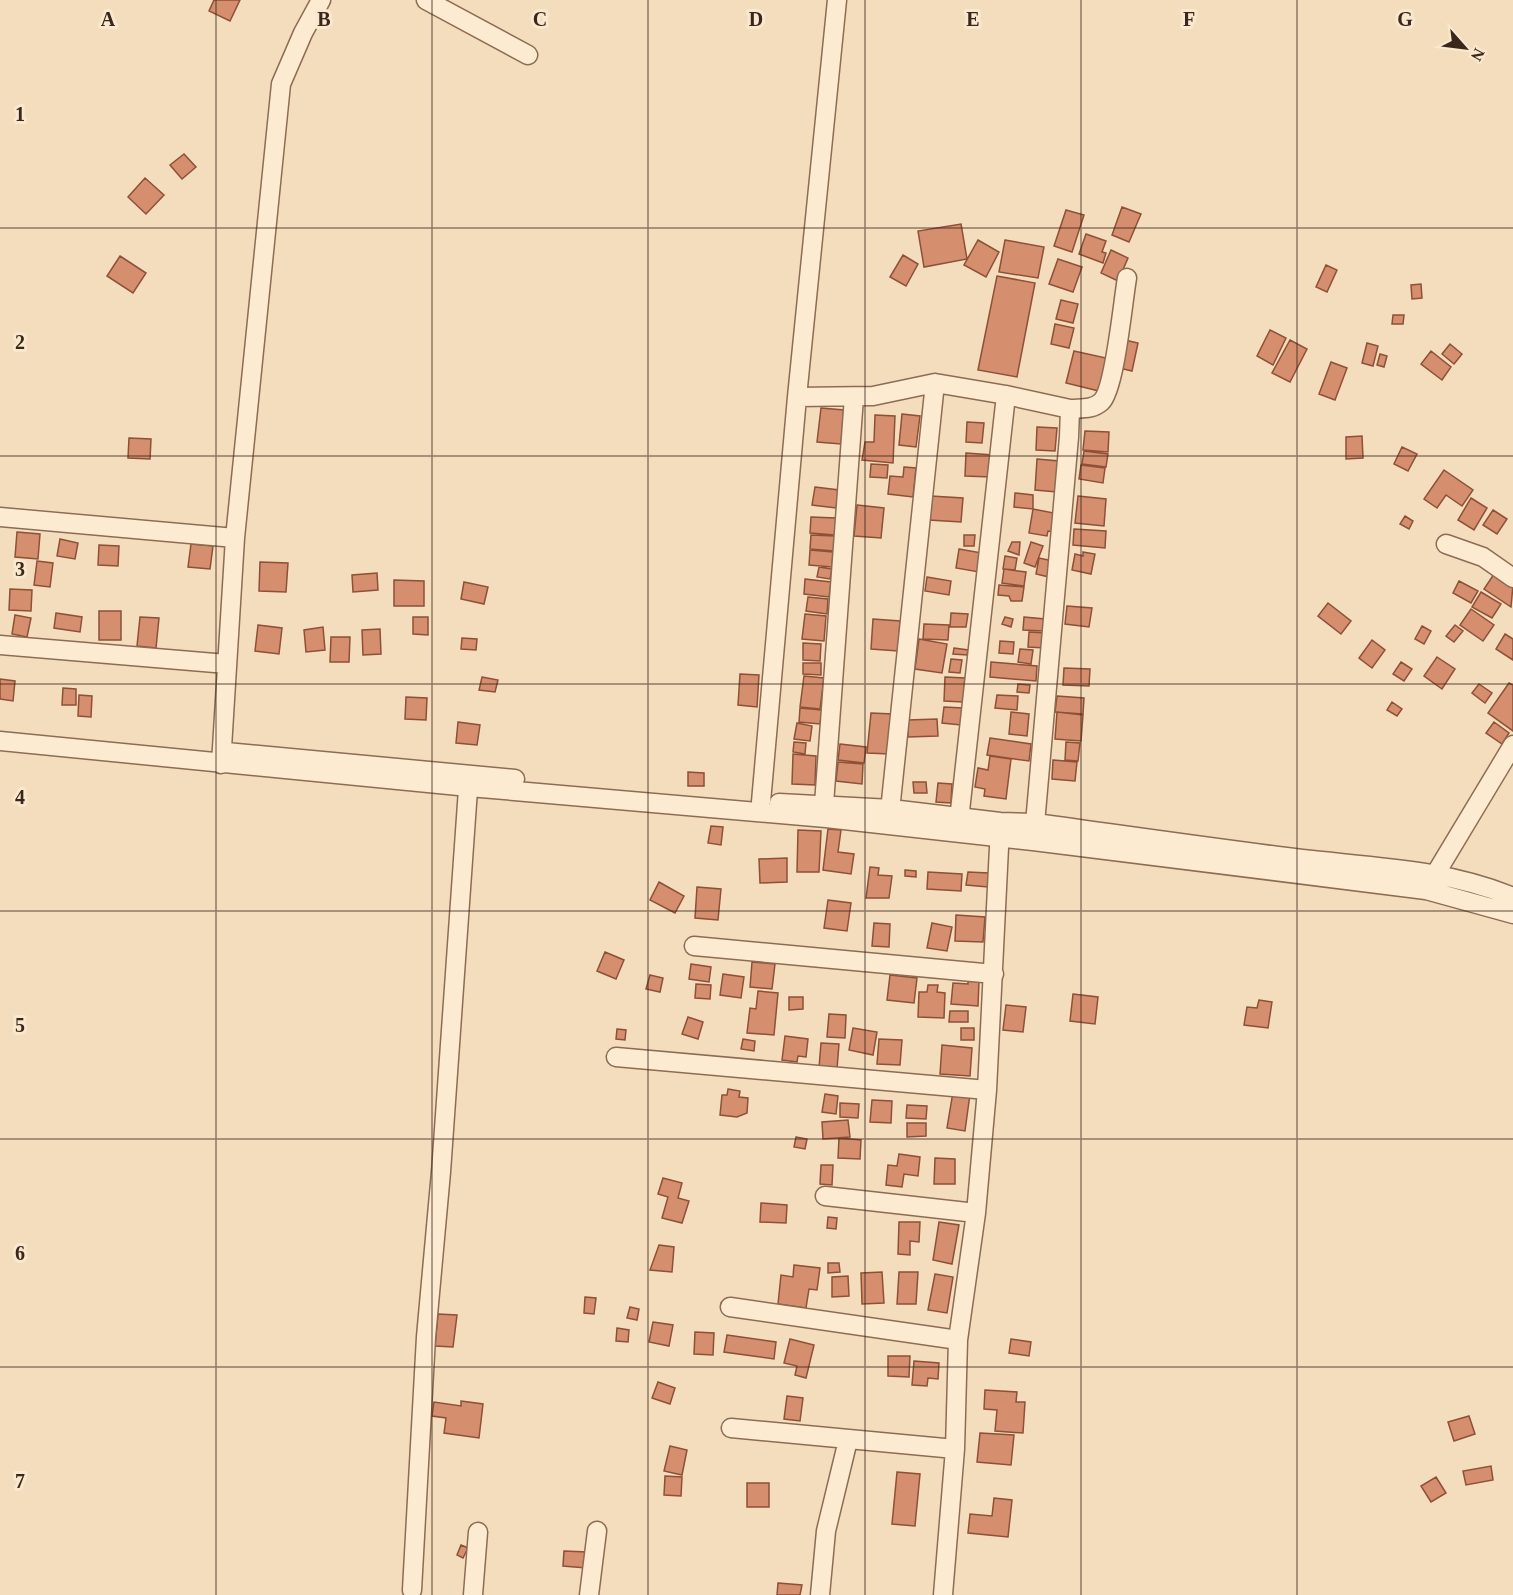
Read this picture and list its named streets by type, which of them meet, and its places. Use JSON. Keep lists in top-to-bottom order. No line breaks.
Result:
{"north":"bottom right","grid":{"columns":["A","B","C","D","E","F","G"],"rows":["1","2","3","4","5","6","7"]}}
